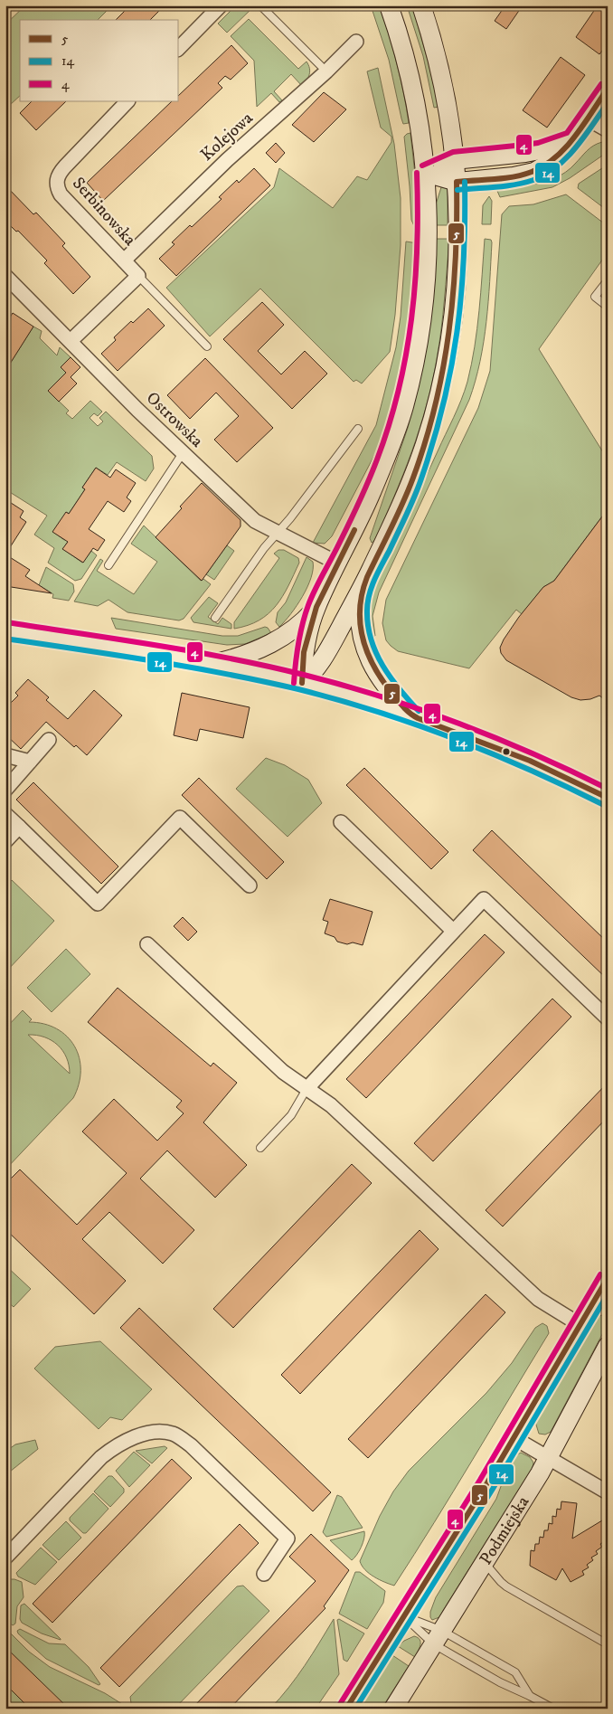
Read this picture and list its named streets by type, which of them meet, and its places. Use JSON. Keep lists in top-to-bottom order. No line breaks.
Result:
{"streets":{"main road":["Podmiejska"],"street":["Kolejowa","Serbinowska","Ostrowska"]},"crossings":[["Kolejowa","Serbinowska"]],"lines":["transit line 4","transit line 5","transit line 14"],"legend":["5","14","4"]}
